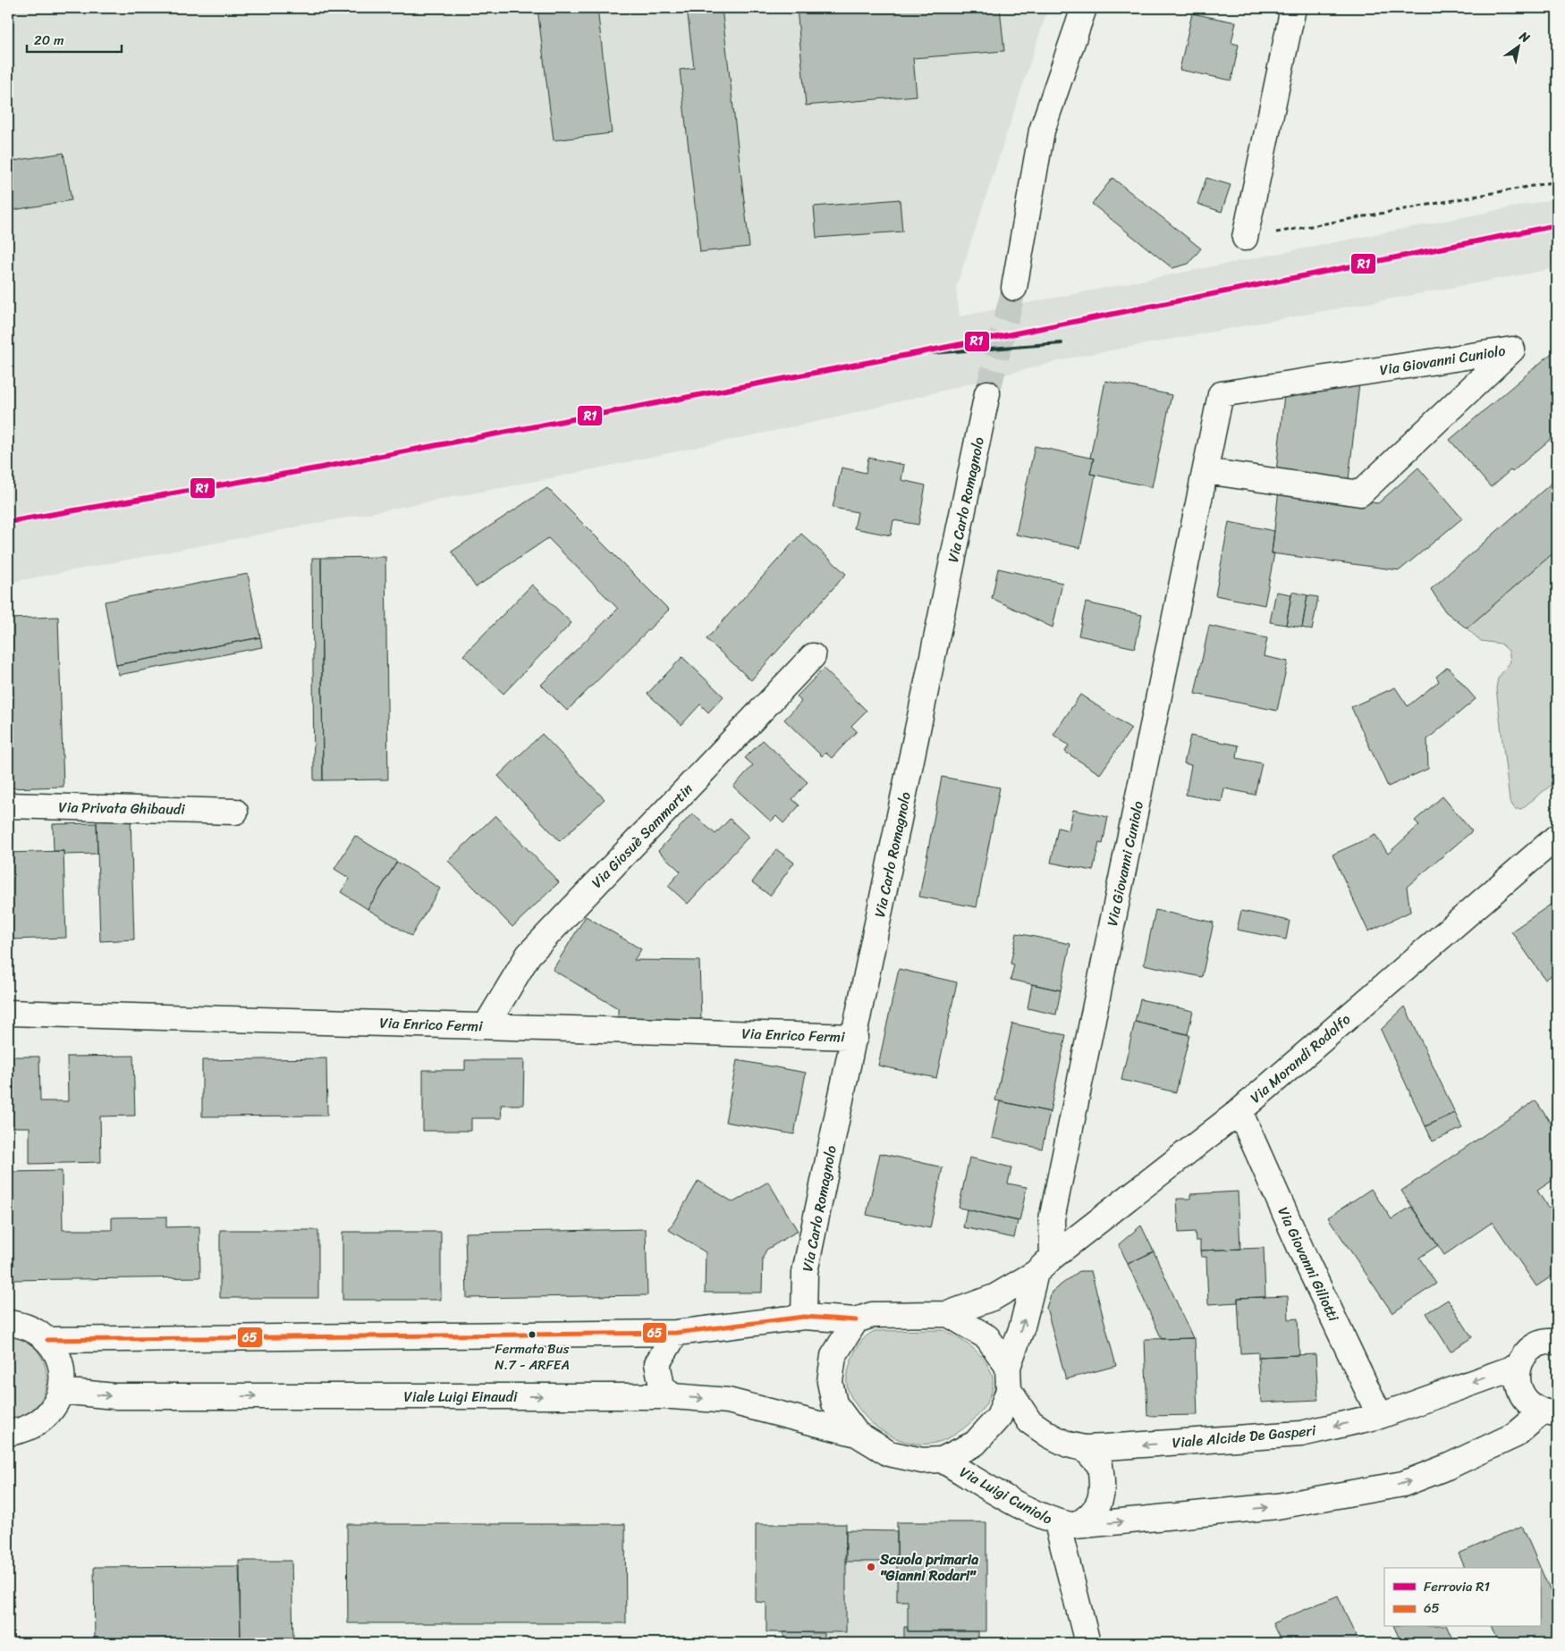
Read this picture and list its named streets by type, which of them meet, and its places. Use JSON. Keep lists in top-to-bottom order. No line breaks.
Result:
{"streets":{"street":["Via Giovanni Cuniolo","Via Carlo Romagnolo","Via Privata Ghibaudi","Via Giosuè Sammartin","Via Enrico Fermi","Via Morandi Rodolfo","Via Giovanni Giliotti","Viale Luigi Einaudi","Viale Alcide De Gasperi","Via Luigi Cuniolo"]},"crossings":[["Via Giovanni Cuniolo","Via Morandi Rodolfo"],["Via Giovanni Cuniolo","Viale Alcide De Gasperi"],["Via Giovanni Cuniolo","Via Luigi Cuniolo"],["Via Carlo Romagnolo","Via Enrico Fermi"],["Via Giosuè Sammartin","Via Enrico Fermi"],["Via Morandi Rodolfo","Via Giovanni Giliotti"],["Via Giovanni Giliotti","Viale Alcide De Gasperi"]],"places":["Fermata Bus N.7 - ARFEA","Scuola primaria \"Gianni Rodari\""],"lines":["rail line R1","transit line 65"],"legend":["Ferrovia R1","65"],"scale_bar":"20 m","north":"top right"}
